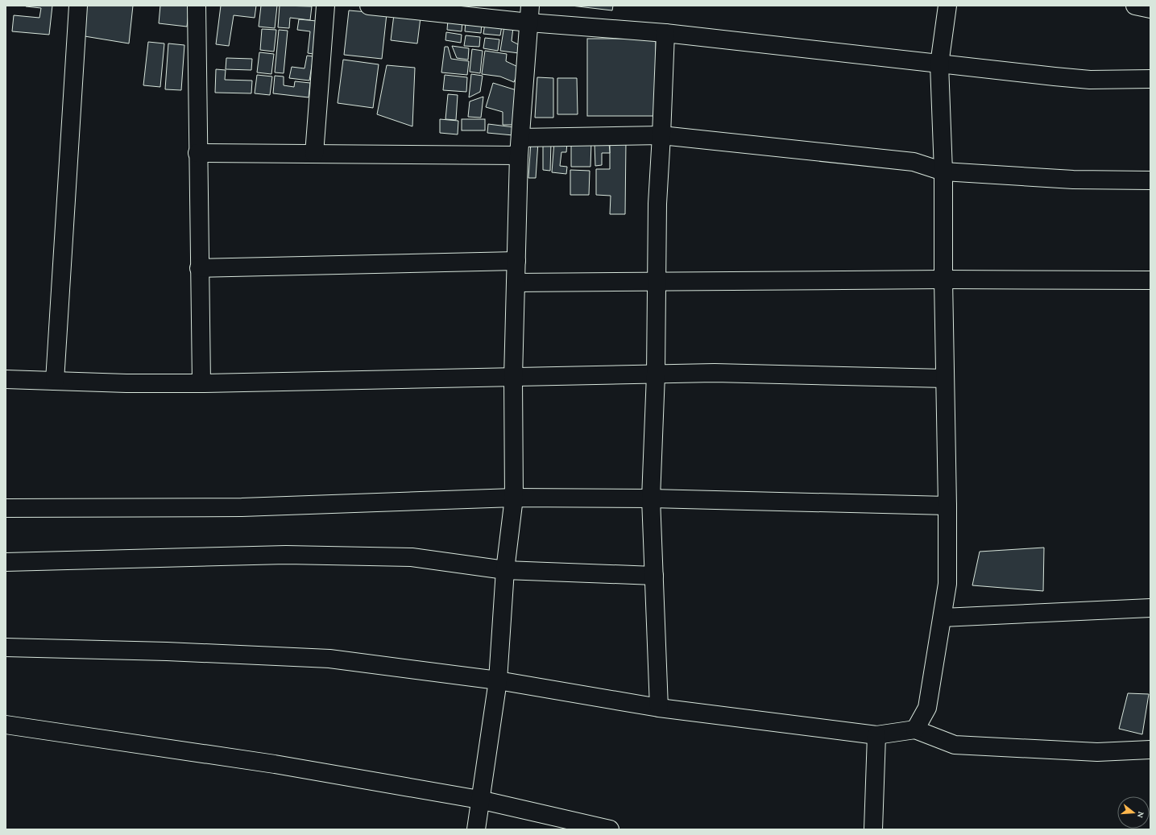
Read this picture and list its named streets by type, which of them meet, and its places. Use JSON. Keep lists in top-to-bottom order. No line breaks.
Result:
{"north":"right"}
